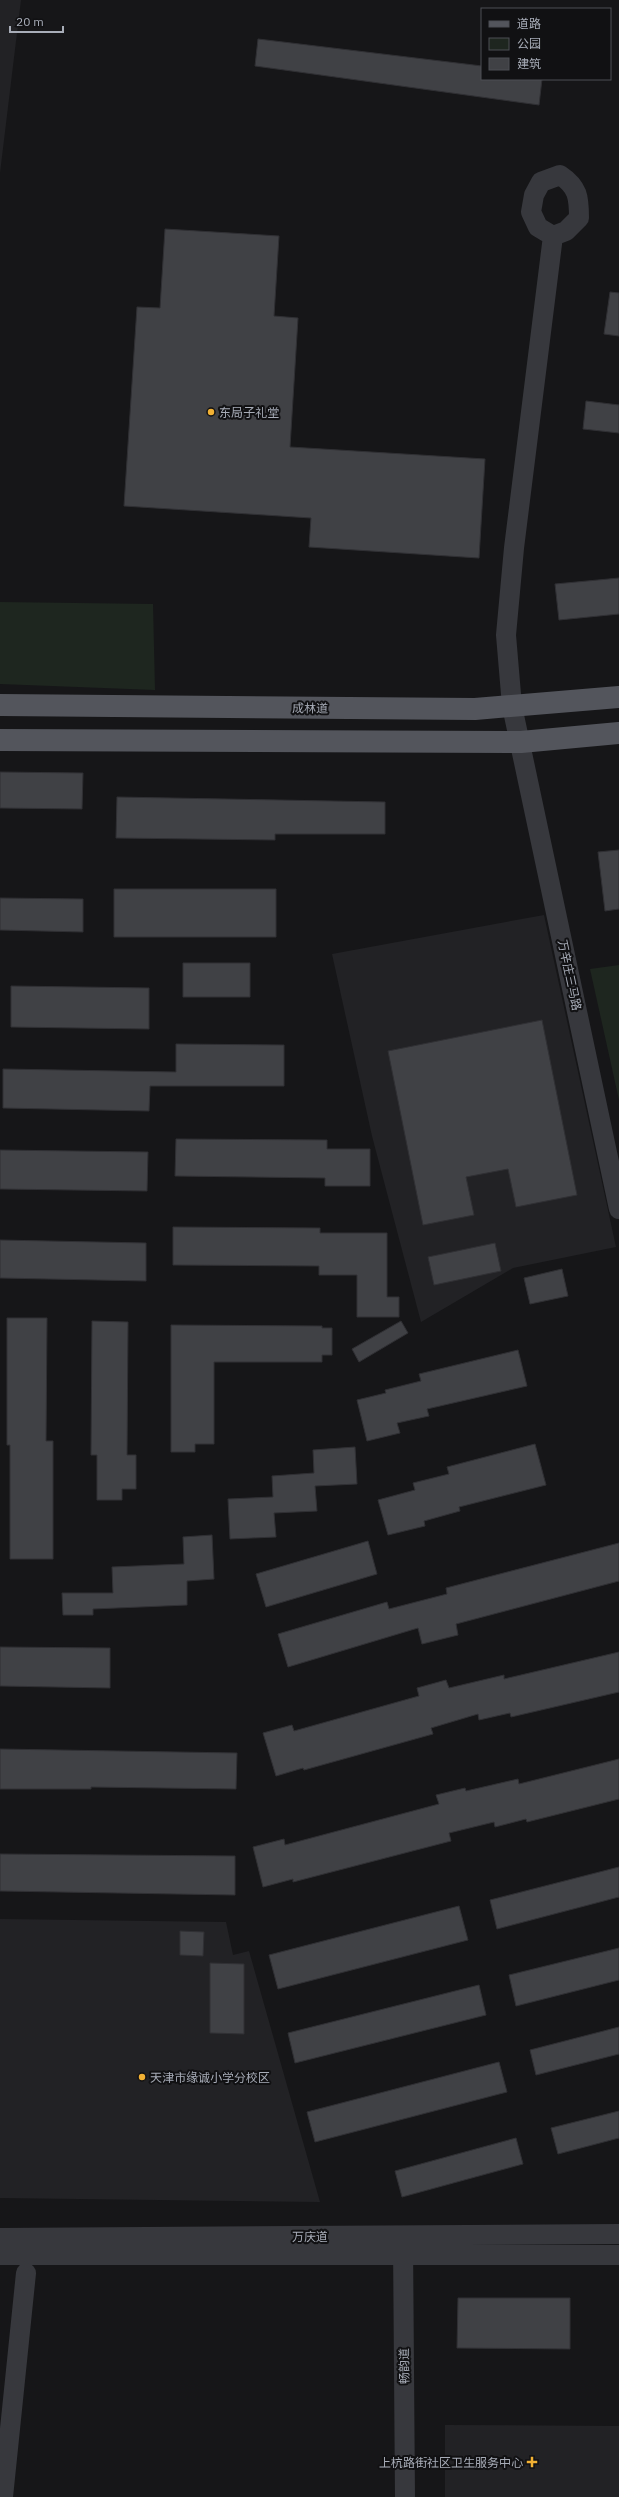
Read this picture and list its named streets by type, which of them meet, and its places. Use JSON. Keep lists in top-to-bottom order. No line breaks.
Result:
{"streets":{"main road":["成林道"],"street":["万辛庄三马路","万庆道","畅韵道"]},"crossings":[["成林道","万辛庄三马路"],["万庆道","畅韵道"]],"places":{"other":["东局子礼堂","天津市缘诚小学分校区"],"health":["上杭路街社区卫生服务中心"]},"legend":["道路","公园","建筑"],"scale_bar":"20 m"}
